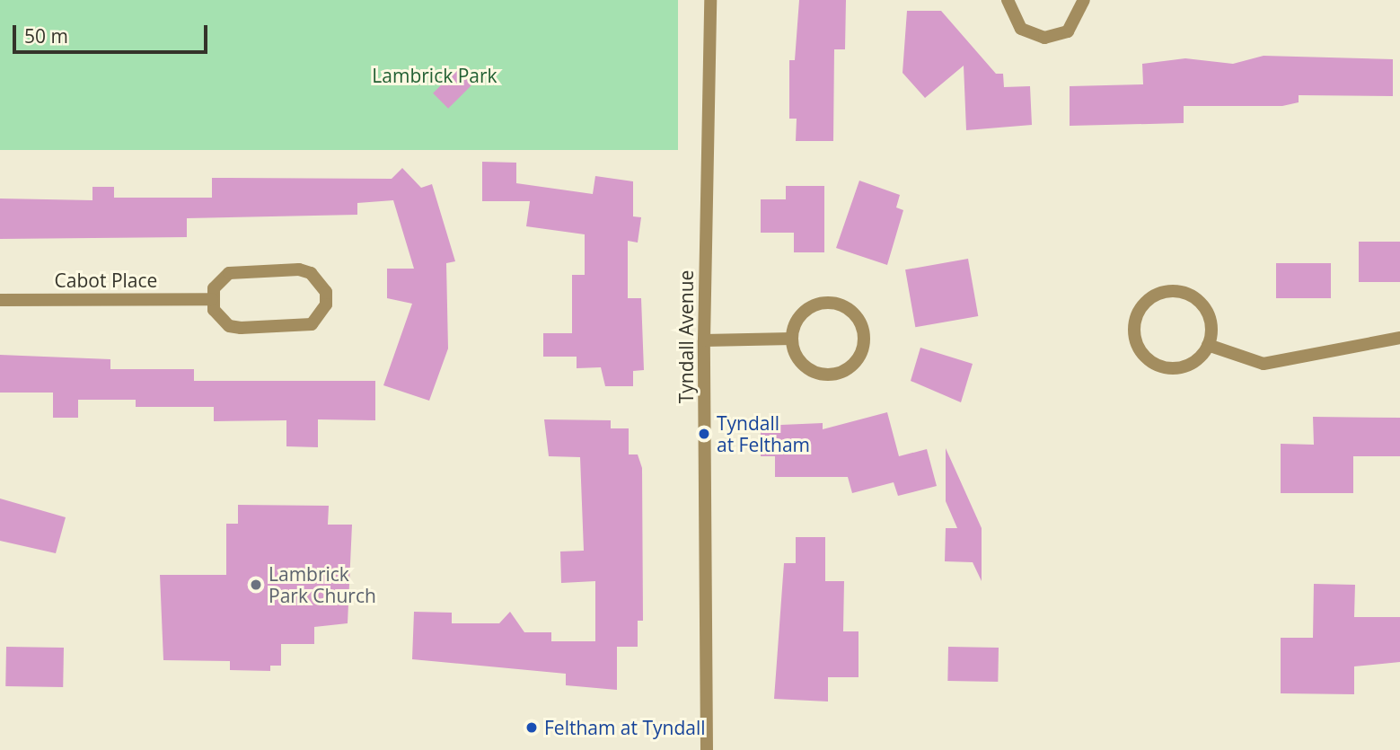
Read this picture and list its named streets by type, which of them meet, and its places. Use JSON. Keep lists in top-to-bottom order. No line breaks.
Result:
{"streets":{"street":["Cabot Place","Tyndall Avenue"]},"parks":["Lambrick Park"],"places":["Tyndall at Feltham","Lambrick Park Church","Feltham at Tyndall"],"scale_bar":"50 m"}
